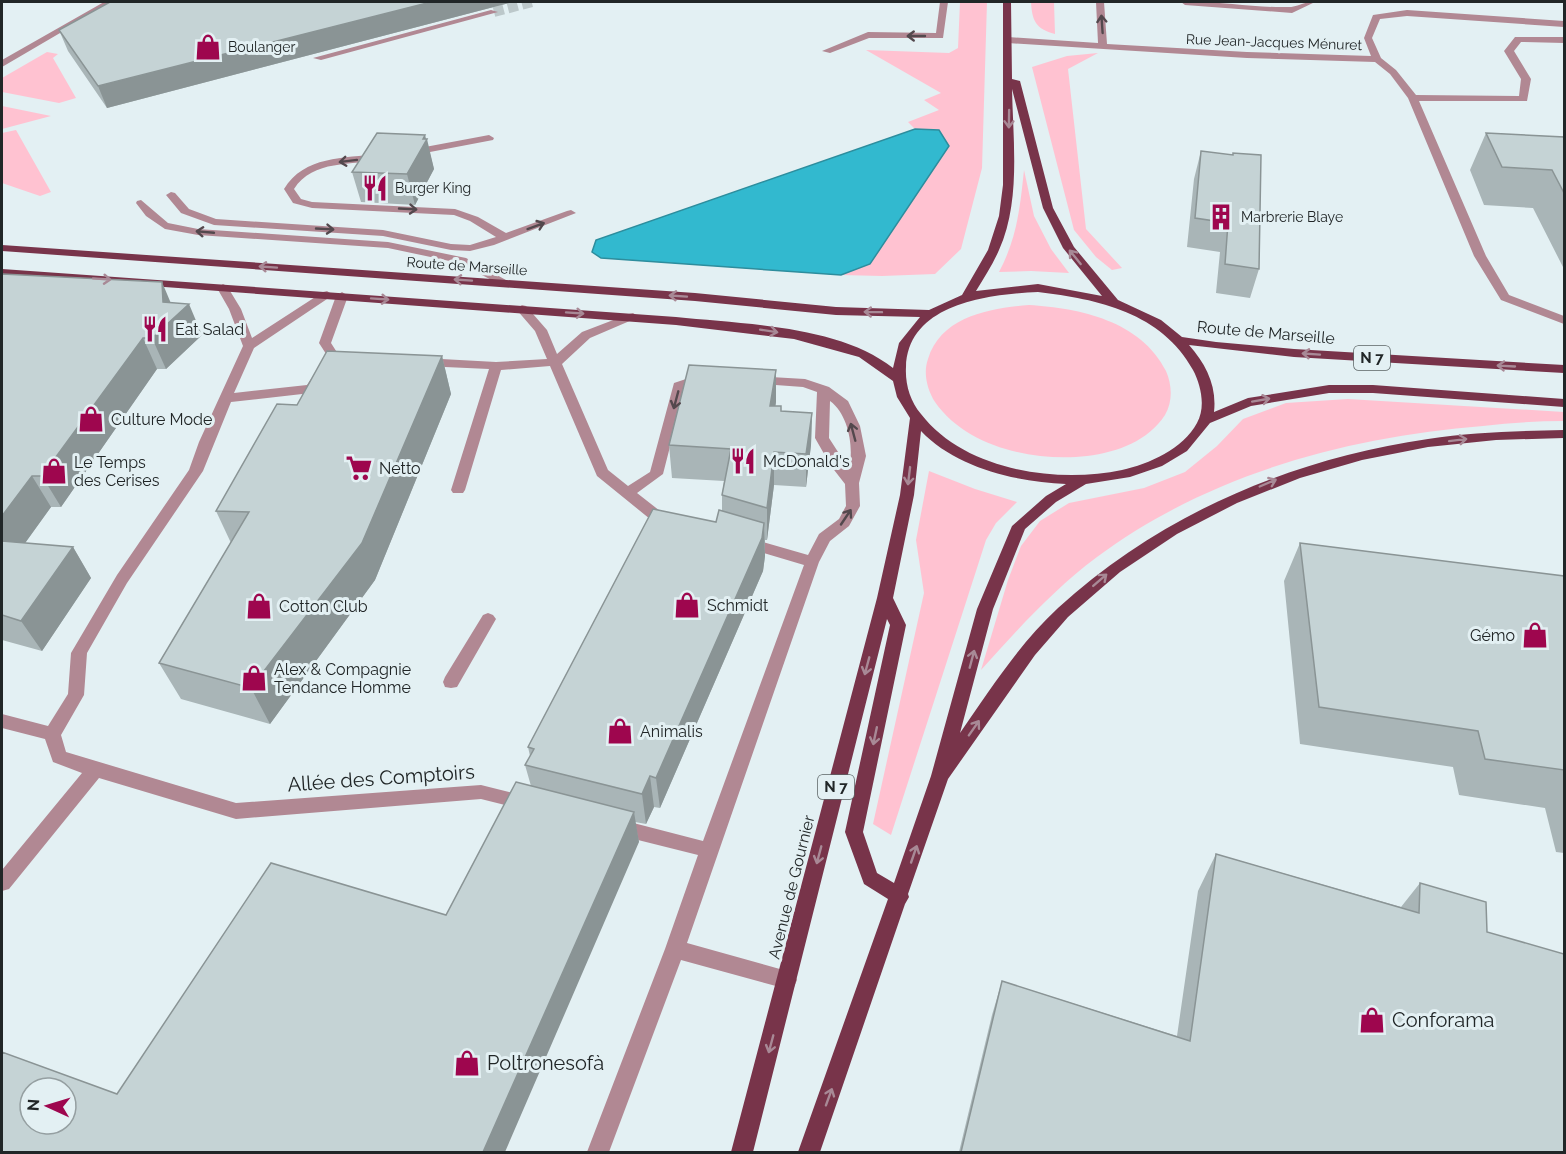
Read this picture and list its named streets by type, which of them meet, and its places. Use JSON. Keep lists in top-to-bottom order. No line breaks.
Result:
{"streets":{"main road":["Route de Marseille","N 7","Avenue de Gournier"],"street":["Rue Jean-Jacques Ménuret","Allée des Comptoirs"]},"places":{"shop":["Boulanger","Culture Mode","Le Temps des Cerises","Schmidt","Cotton Club","Gémo","Alex & Compagnie Tendance Homme","Animalis","Conforama","Poltronesofà"],"restaurant":["Burger King","Eat Salad","McDonald's"],"building":["Marbrerie Blaye"],"supermarket":["Netto"]},"north":"left"}
